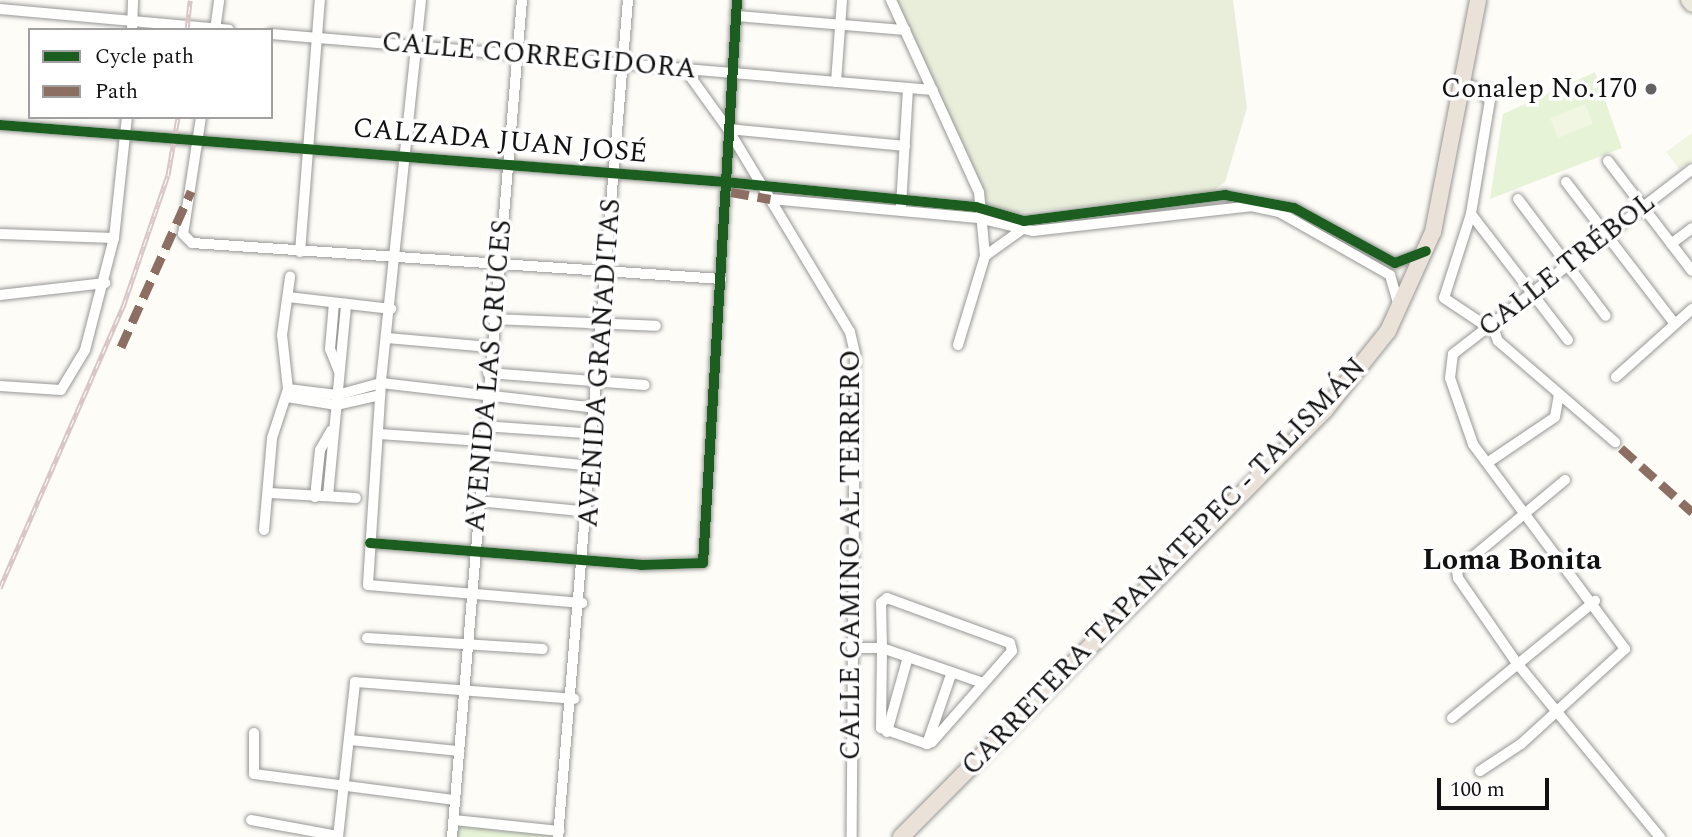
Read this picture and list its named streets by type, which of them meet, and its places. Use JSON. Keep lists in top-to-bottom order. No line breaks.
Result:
{"streets":{"highway":["CARRETERA TAPANATEPEC - TALISMÁN"],"street":["CALLE CORREGIDORA","CALZADA JUAN JOSÉ","CALLE TRÉBOL","AVENIDA GRANADITAS","AVENIDA LAS CRUCES","CALLE CAMINO AL TERRERO"]},"crossings":[["CALLE CORREGIDORA","AVENIDA GRANADITAS"],["CALLE CORREGIDORA","AVENIDA LAS CRUCES"],["CALLE CORREGIDORA","CALLE CAMINO AL TERRERO"],["CALZADA JUAN JOSÉ","AVENIDA GRANADITAS"],["CALZADA JUAN JOSÉ","AVENIDA LAS CRUCES"],["CALZADA JUAN JOSÉ","CALLE CAMINO AL TERRERO"]],"districts":["Loma Bonita"],"places":["Conalep No.170"],"legend":["Cycle path","Path"],"scale_bar":"100 m"}
